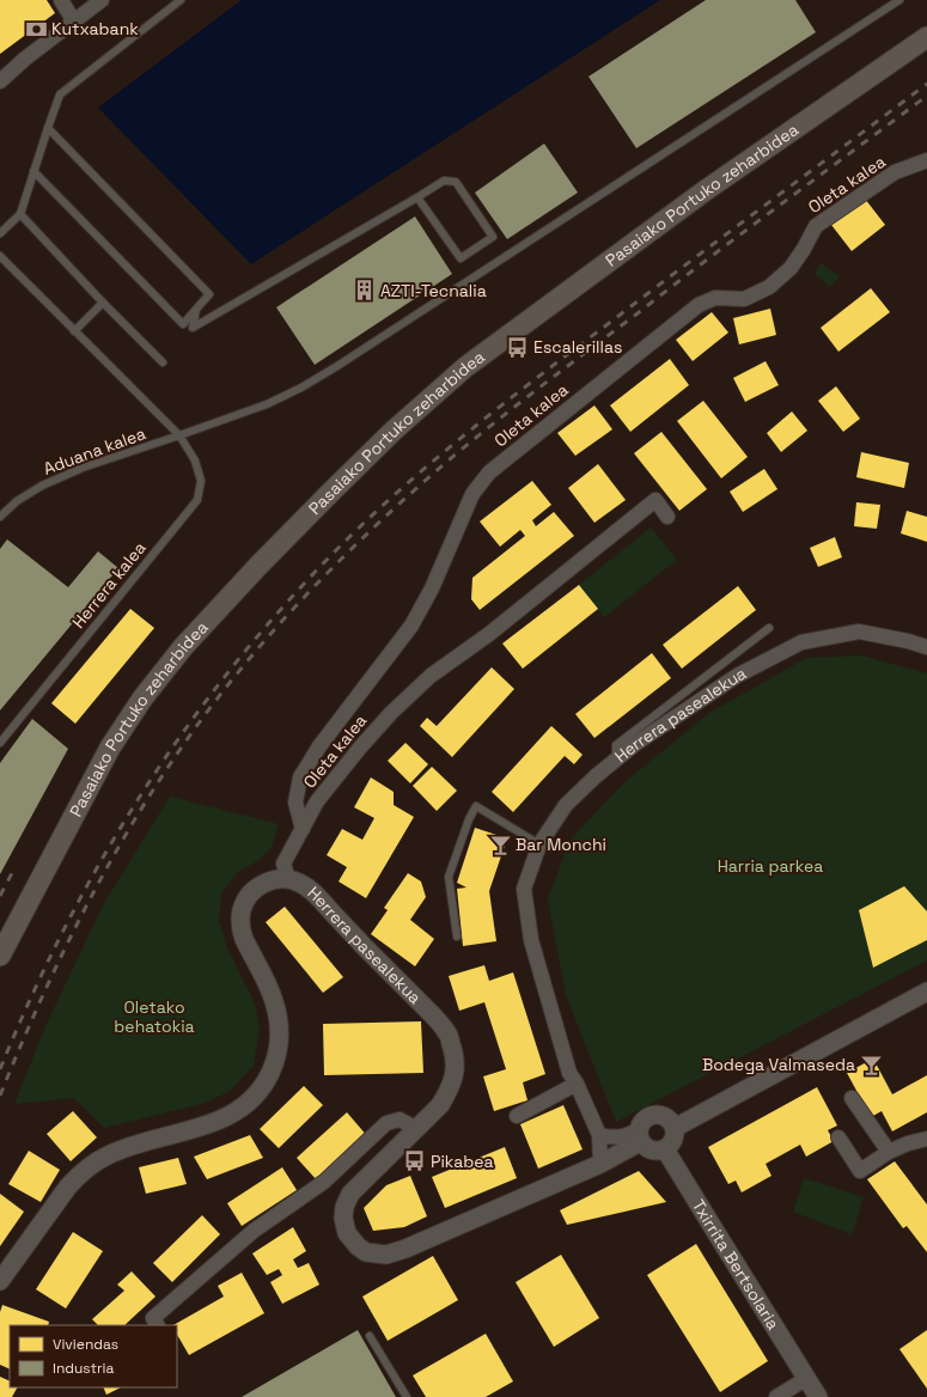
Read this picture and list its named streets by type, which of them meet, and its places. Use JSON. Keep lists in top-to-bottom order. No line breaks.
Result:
{"streets":{"main road":["Pasaiako Portuko zeharbidea"],"street":["Oleta kalea","Herrera pasealekua","Txirrita Bertsolaria"],"lane":["Aduana kalea","Herrera kalea"]},"crossings":[["Oleta kalea","Herrera pasealekua"],["Aduana kalea","Herrera kalea"],["Herrera pasealekua","Txirrita Bertsolaria"]],"parks":["Harria parkea","Oletako behatokia"],"places":{"bank":["Kutxabank"],"building":["AZTI-Tecnalia"],"bus stop":["Escalerillas","Pikabea"],"bar":["Bar Monchi","Bodega Valmaseda"]},"legend":["Viviendas","Industria"]}
